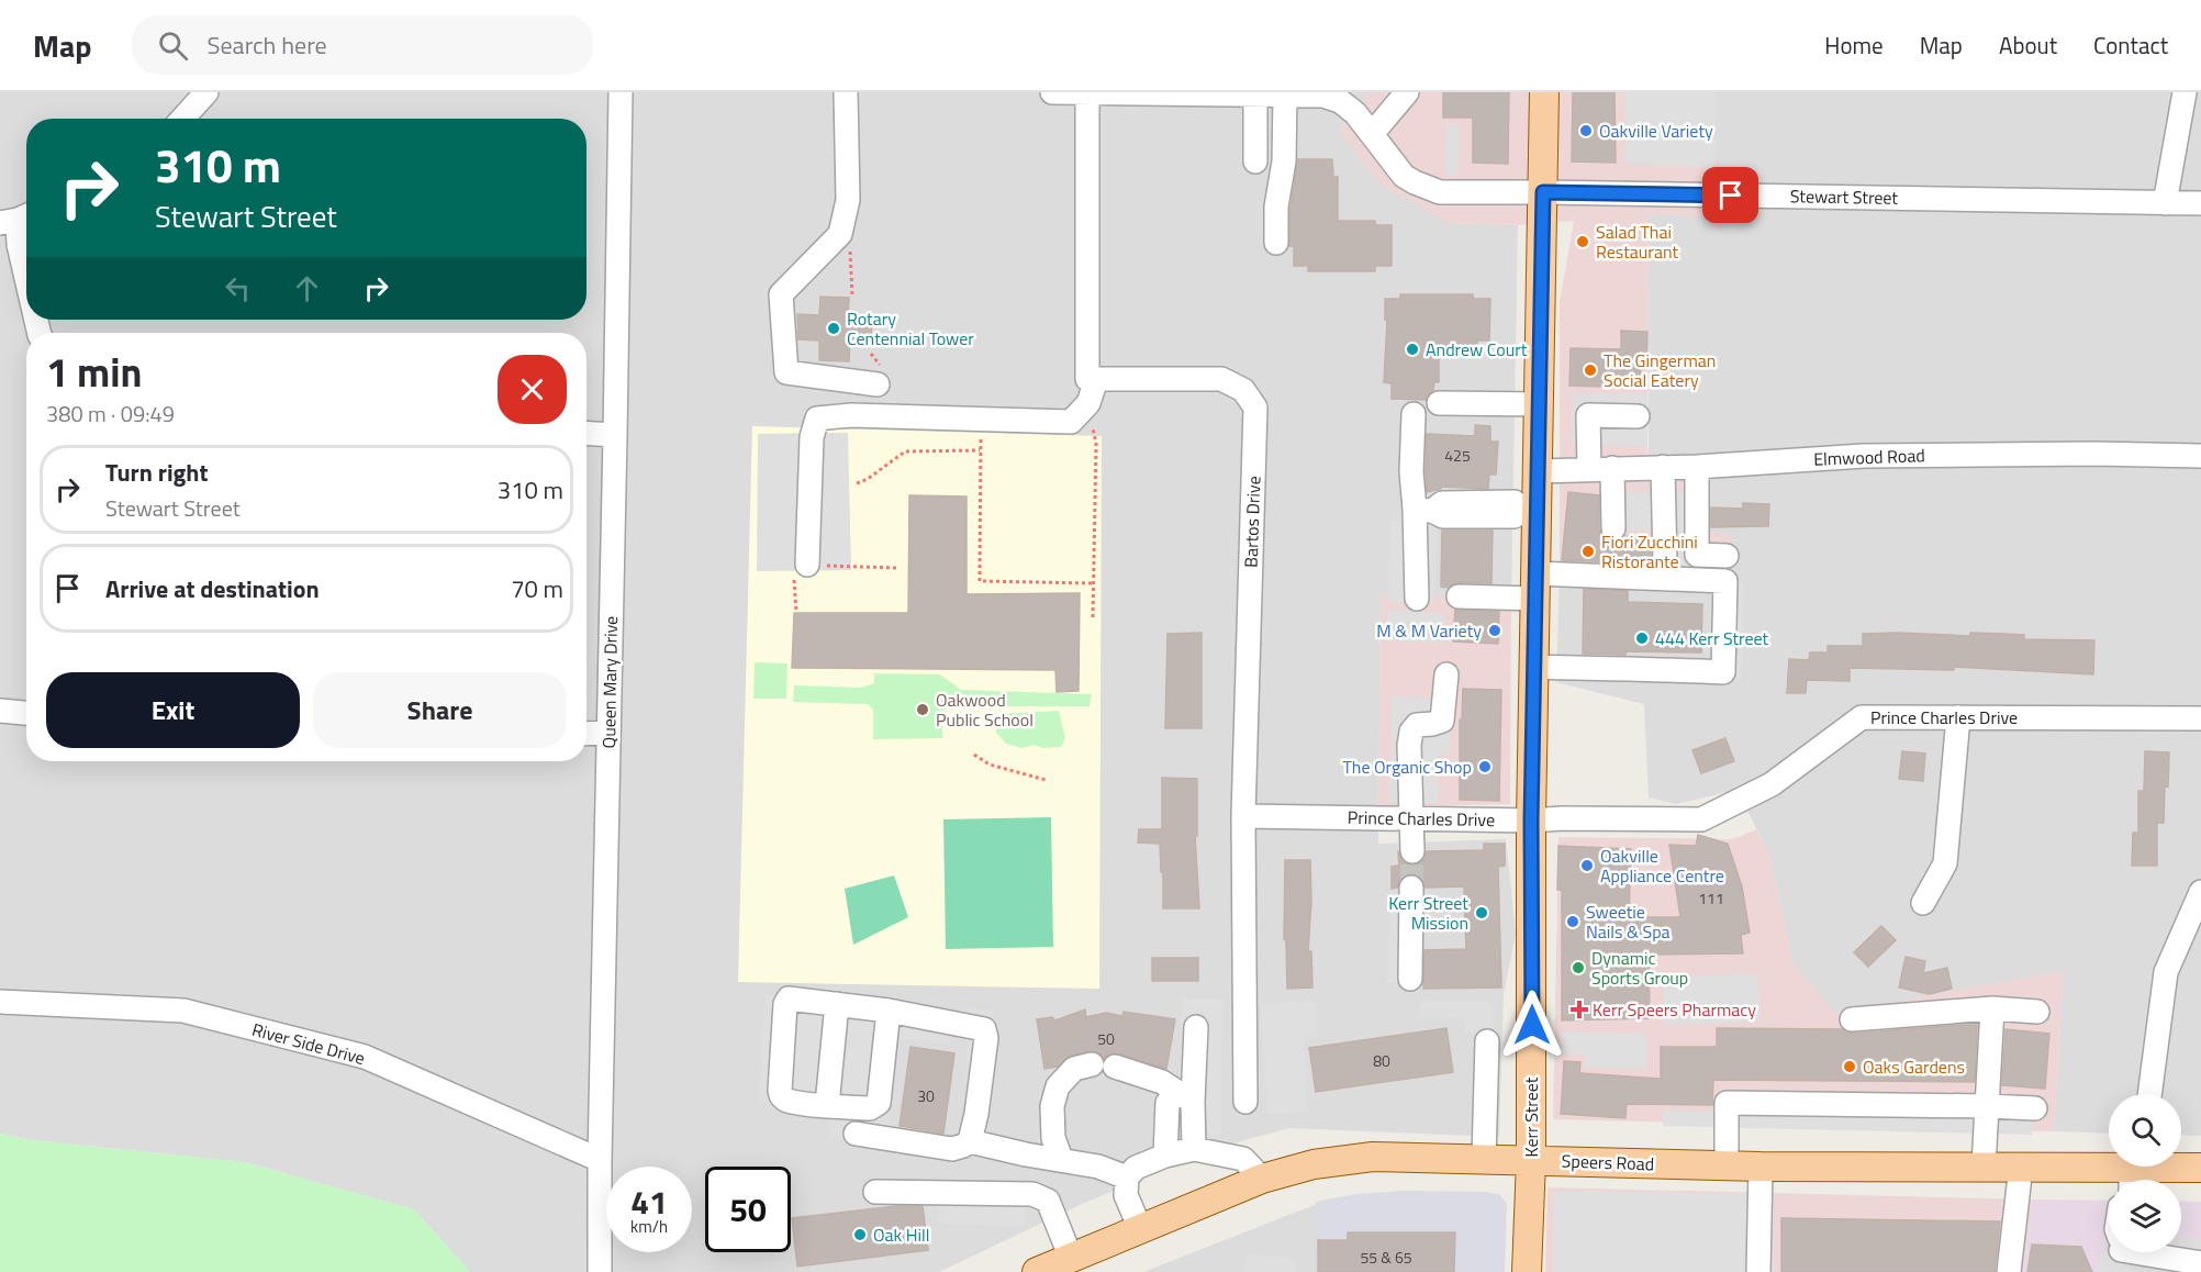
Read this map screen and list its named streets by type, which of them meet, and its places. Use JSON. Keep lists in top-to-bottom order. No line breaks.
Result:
{"streets":{"main road":["Kerr Street","Speers Road"],"street":["Stewart Street","Elmwood Road","Bartos Drive","Queen Mary Drive","Prince Charles Drive","River Side Drive"]},"crossings":[["Stewart Street","Kerr Street"],["Elmwood Road","Kerr Street"],["Bartos Drive","Prince Charles Drive"],["Queen Mary Drive","River Side Drive"],["Prince Charles Drive","Kerr Street"],["Kerr Street","Speers Road"]],"places":{"other":["Oakville Variety","Salad Thai Restaurant","Rotary Centennial Tower","Andrew Court","The Gingerman Social Eatery","Fiori Zucchini Ristorante","M & M Variety","444 Kerr Street","Oakwood Public School","The Organic Shop","Oakville Appliance Centre","Kerr Street Mission","Sweetie Nails & Spa","Dynamic Sports Group","Oaks Gardens","Oak Hill"],"health":["Kerr Speers Pharmacy"]},"house_numbers":["425","111","50","80","30","55 & 65"],"page":{"header":"Map","search":"Search here","nav":["Home","Map","About","Contact"],"turn":["310 m","Stewart Street"],"heading":["1 min","380 m · 09:49"],"list":[{"name":"Turn right","note":"Stewart Street","value":"310 m"},{"name":"Arrive at destination","value":"70 m"}],"buttons":["Exit","Share"],"speed":"41 km/h","limit":"50"}}
